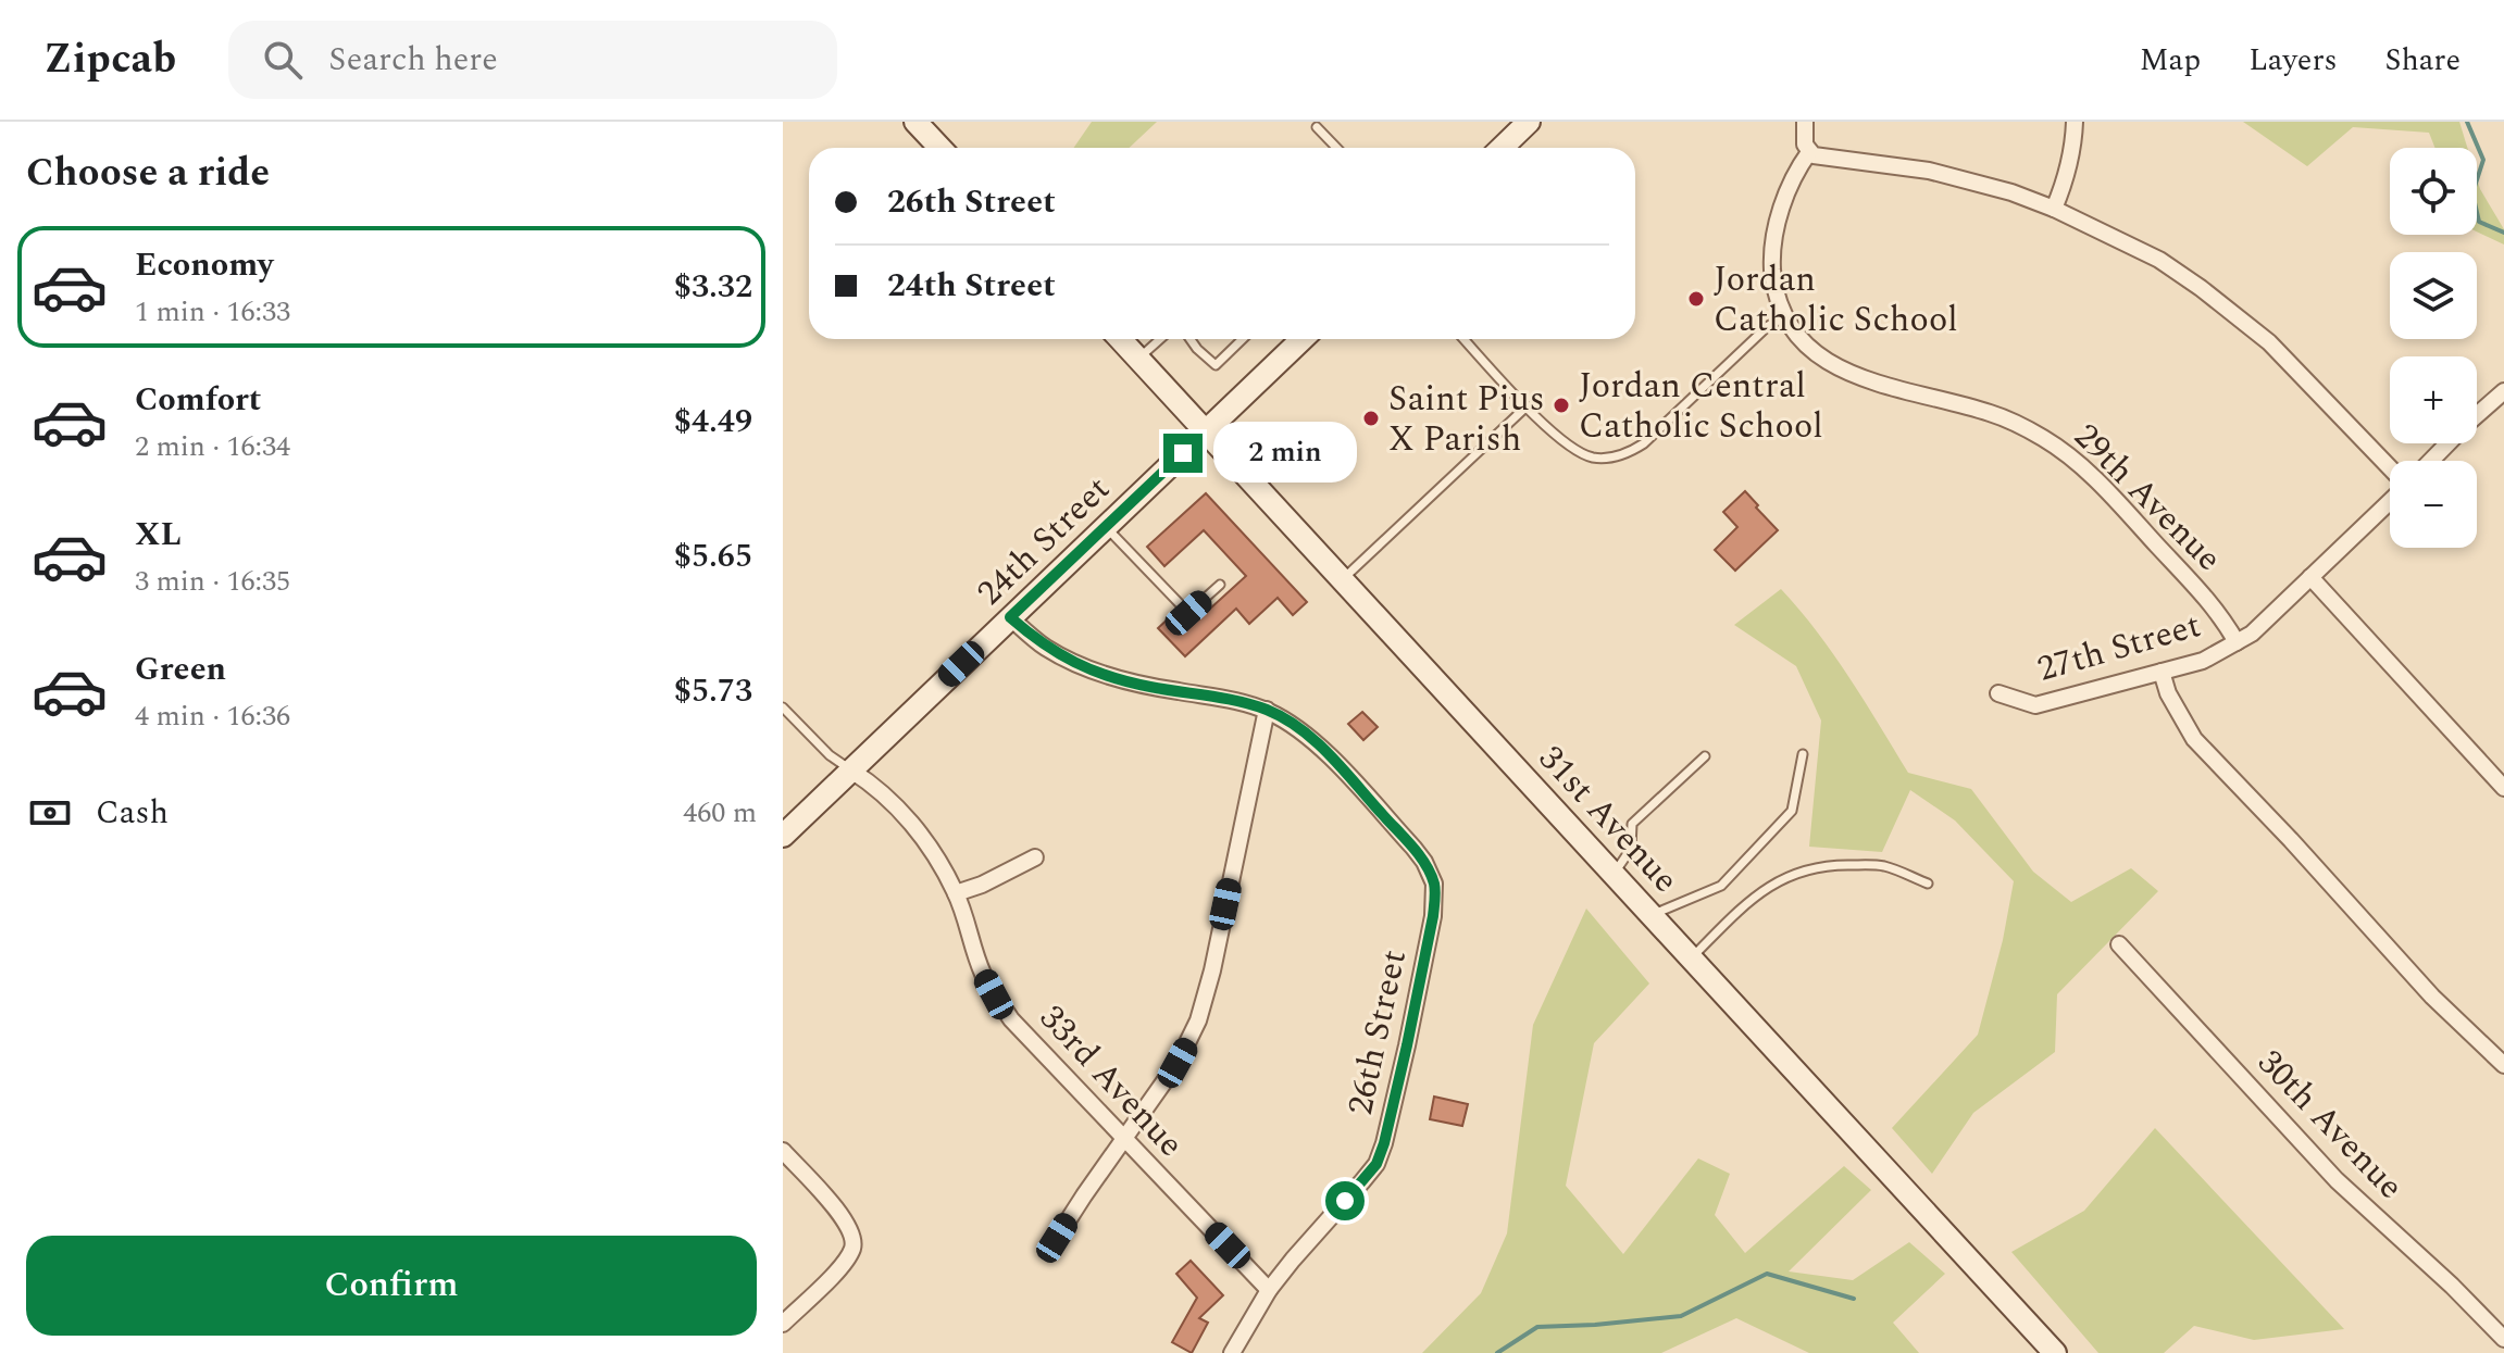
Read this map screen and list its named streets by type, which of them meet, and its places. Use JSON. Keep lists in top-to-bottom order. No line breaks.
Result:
{"streets":{"street":["29th Avenue","24th Street","27th Street","31st Avenue","26th Street","33rd Avenue","30th Avenue"]},"crossings":[["29th Avenue","27th Street"],["24th Street","31st Avenue"],["24th Street","33rd Avenue"],["26th Street","33rd Avenue"]],"places":["Jordan Catholic School","Jordan Central Catholic School","Saint Pius X Parish"],"page":{"header":"Zipcab","search":"Search here","nav":["Map","Layers","Share"],"heading":"Choose a ride","map_buttons":["+","−"],"banner":["26th Street","24th Street"],"list":[{"name":"Economy","note":"1 min · 16:33","value":"$3.32"},{"name":"Comfort","note":"2 min · 16:34","value":"$4.49"},{"name":"XL","note":"3 min · 16:35","value":"$5.65"},{"name":"Green","note":"4 min · 16:36","value":"$5.73"}],"bubble":"2 min","pay":["Cash","460 m"],"buttons":"Confirm"}}
